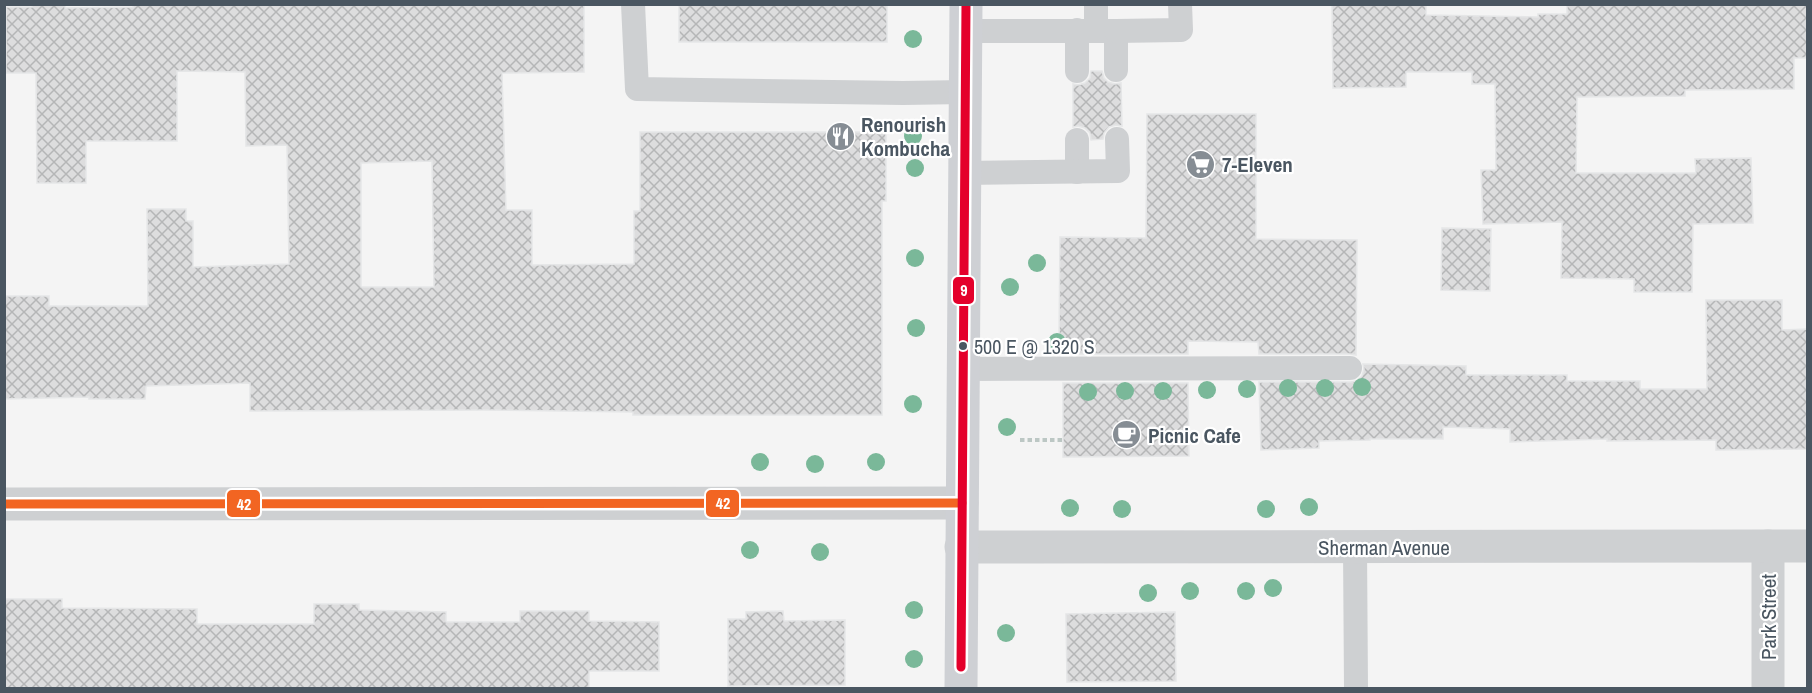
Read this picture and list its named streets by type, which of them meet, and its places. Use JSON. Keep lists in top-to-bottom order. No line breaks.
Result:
{"streets":{"street":["Sherman Avenue","Park Street"]},"crossings":[["Sherman Avenue","Park Street"]],"places":{"restaurant":["Renourish Kombucha"],"supermarket":["7-Eleven"],"other":["500 E @ 1320 S"],"cafe":["Picnic Cafe"]},"lines":["transit line 9","transit line 42"]}
